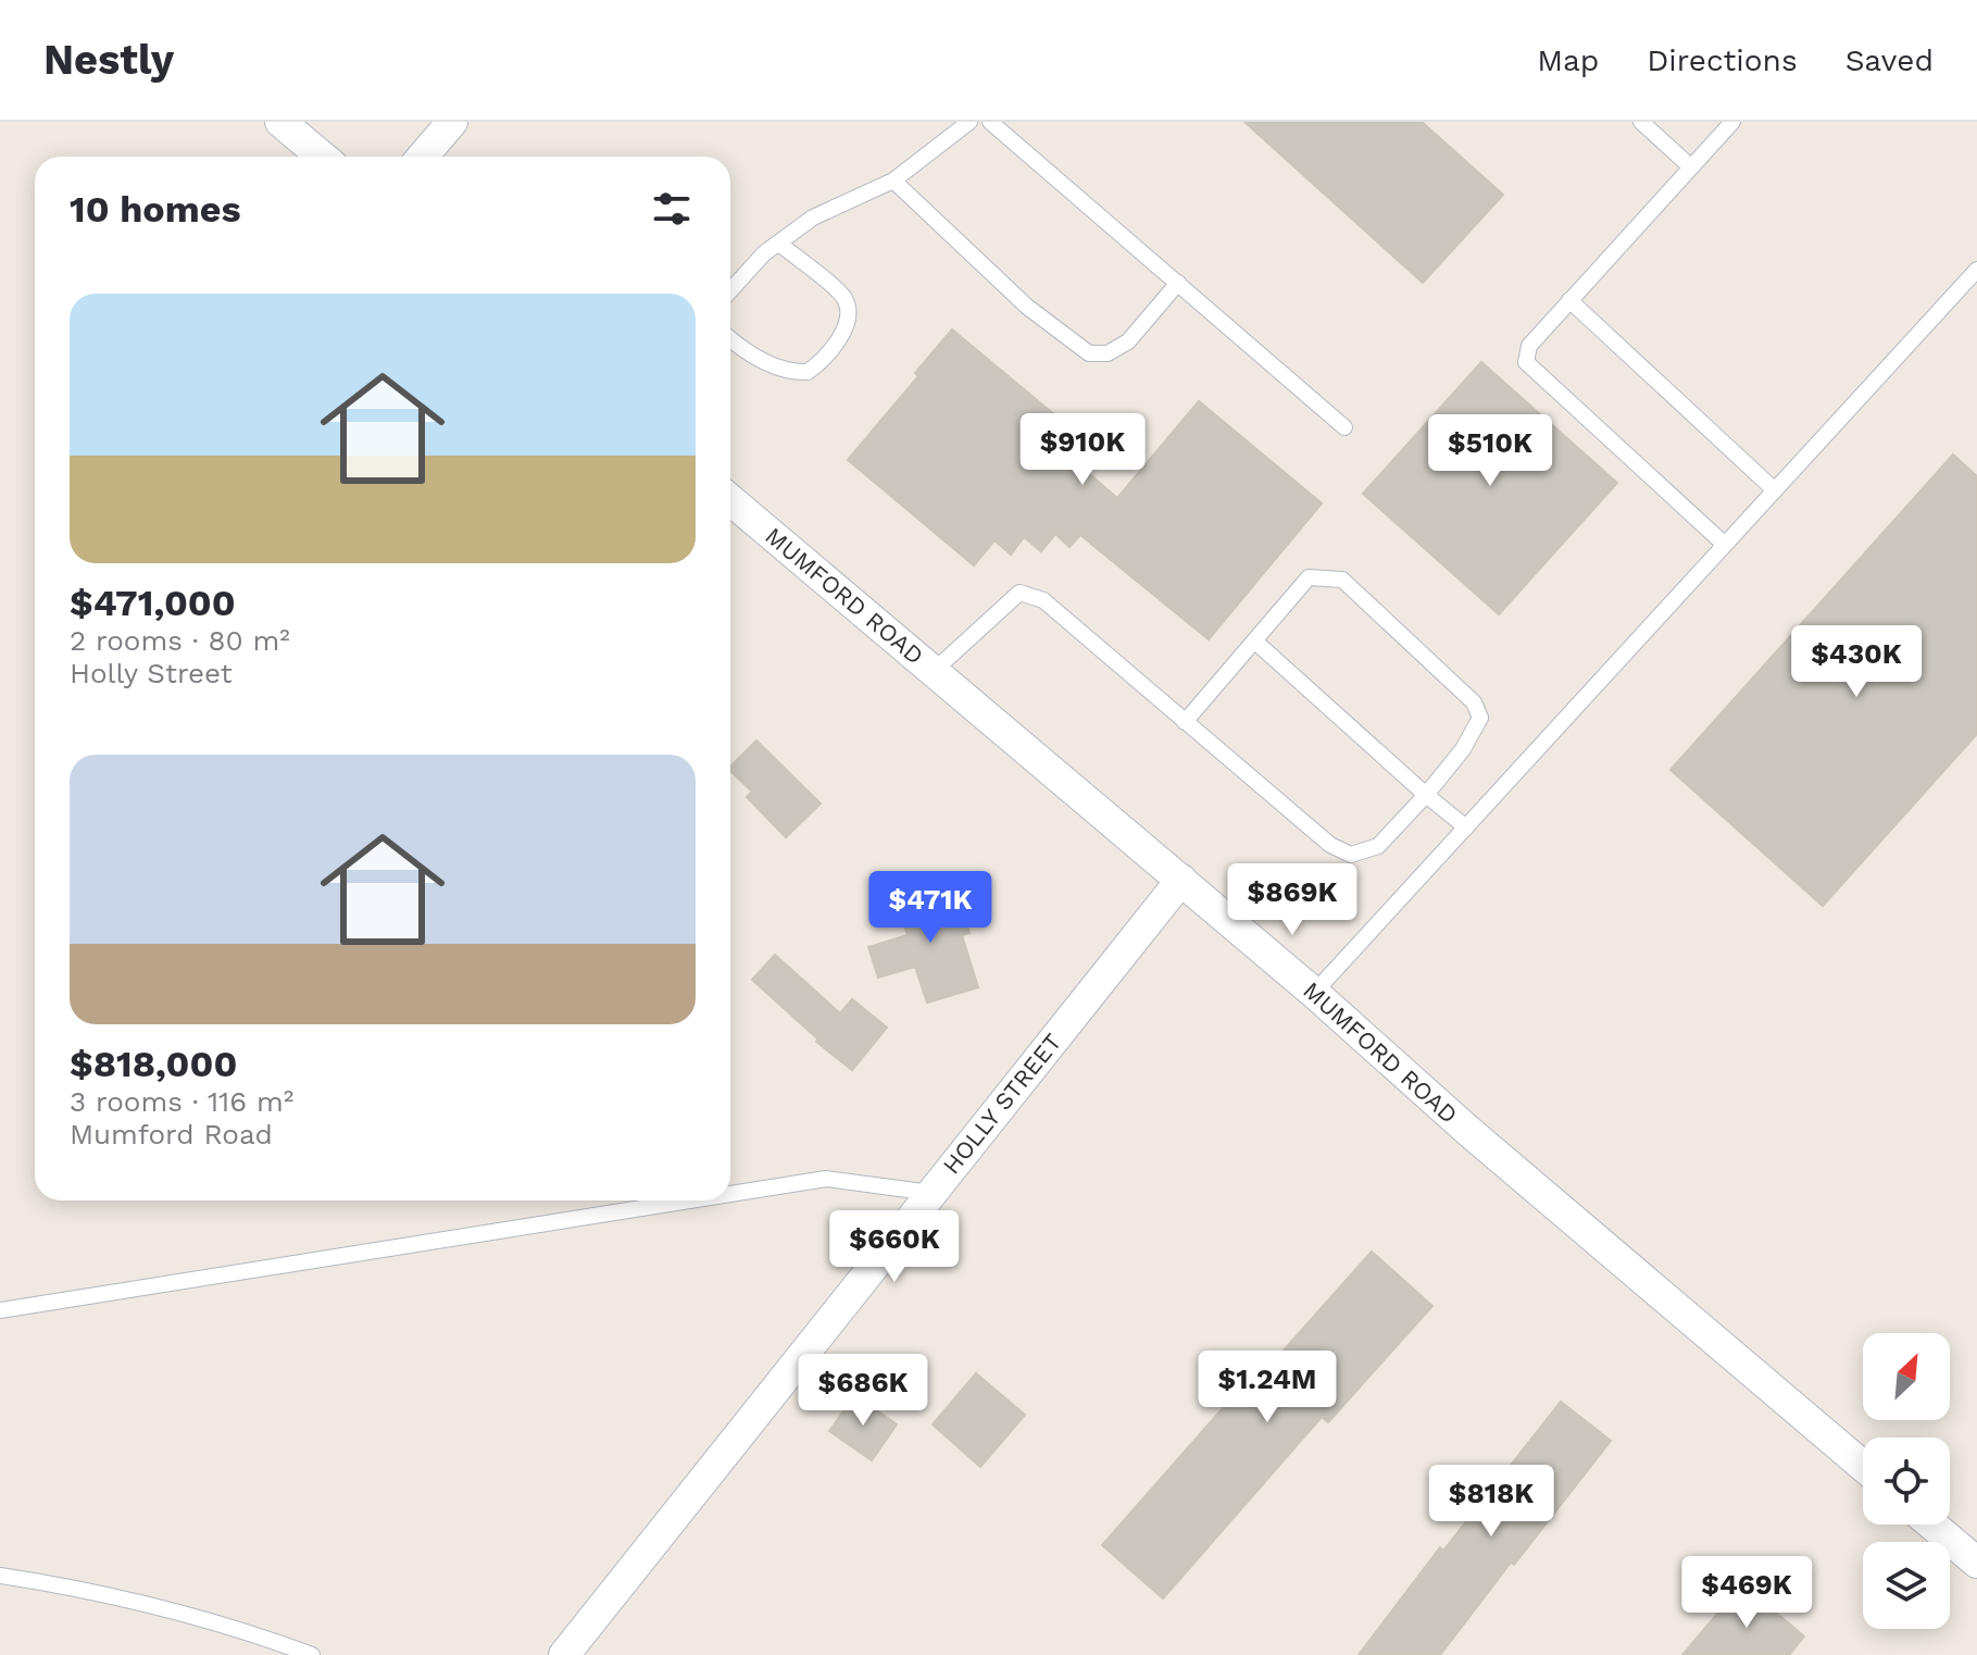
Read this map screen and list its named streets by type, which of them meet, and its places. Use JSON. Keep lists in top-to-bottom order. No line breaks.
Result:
{"streets":{"street":["MUMFORD ROAD","HOLLY STREET"]},"crossings":[["MUMFORD ROAD","HOLLY STREET"]],"north":"top right","page":{"header":"Nestly","nav":["Map","Directions","Saved"],"heading":"10 homes","list":[{"name":"$471,000","note":"2 rooms · 80 m² · Holly Street"},{"name":"$818,000","note":"3 rooms · 116 m² · Mumford Road"}],"price":["$910K","$510K","$430K","$869K","$471K","$660K","$1.24M","$686K","$818K","$469K"]}}
